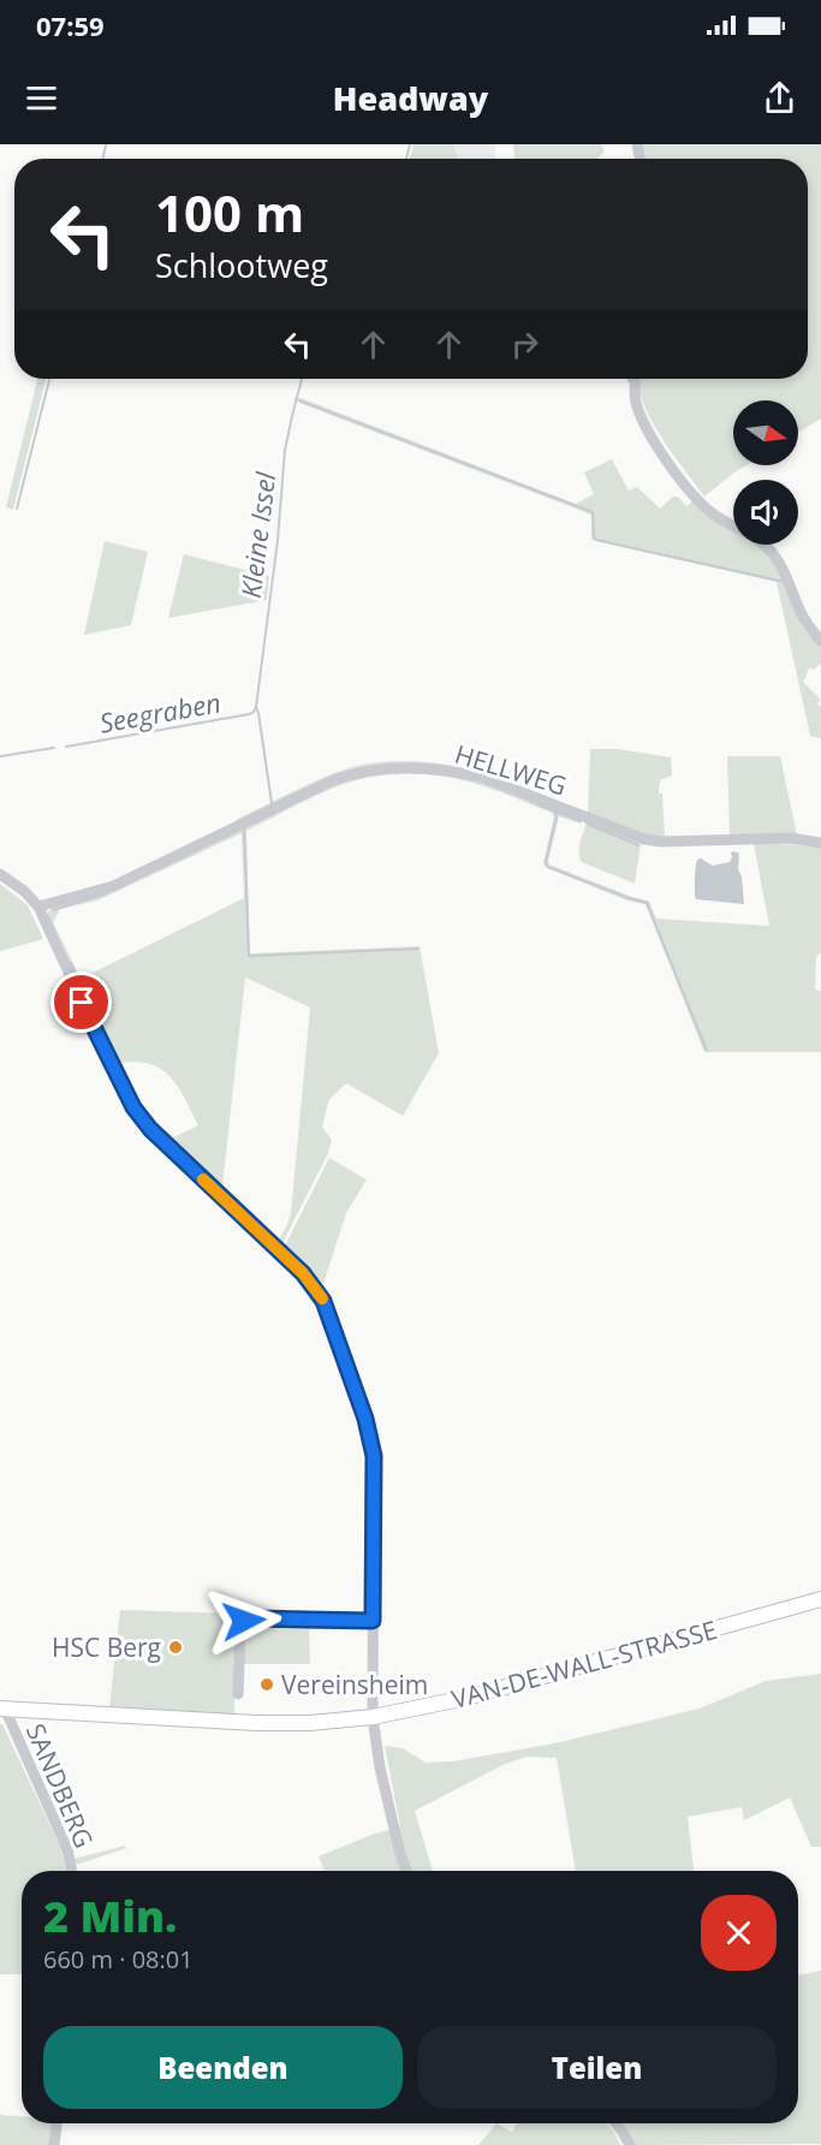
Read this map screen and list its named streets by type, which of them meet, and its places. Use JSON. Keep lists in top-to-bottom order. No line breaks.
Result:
{"streets":{"main road":["VAN-DE-WALL-STRASSE"],"street":["HELLWEG","SANDBERG"]},"crossings":[["VAN-DE-WALL-STRASSE","SANDBERG"]],"water":["Kleine Issel","Seegraben"],"places":["HSC Berg","Vereinsheim"],"north":"right","page":{"status":"07:59","header":"Headway","turn":["100 m","Schlootweg"],"heading":["2 Min.","660 m · 08:01"],"buttons":["Beenden","Teilen"]}}
